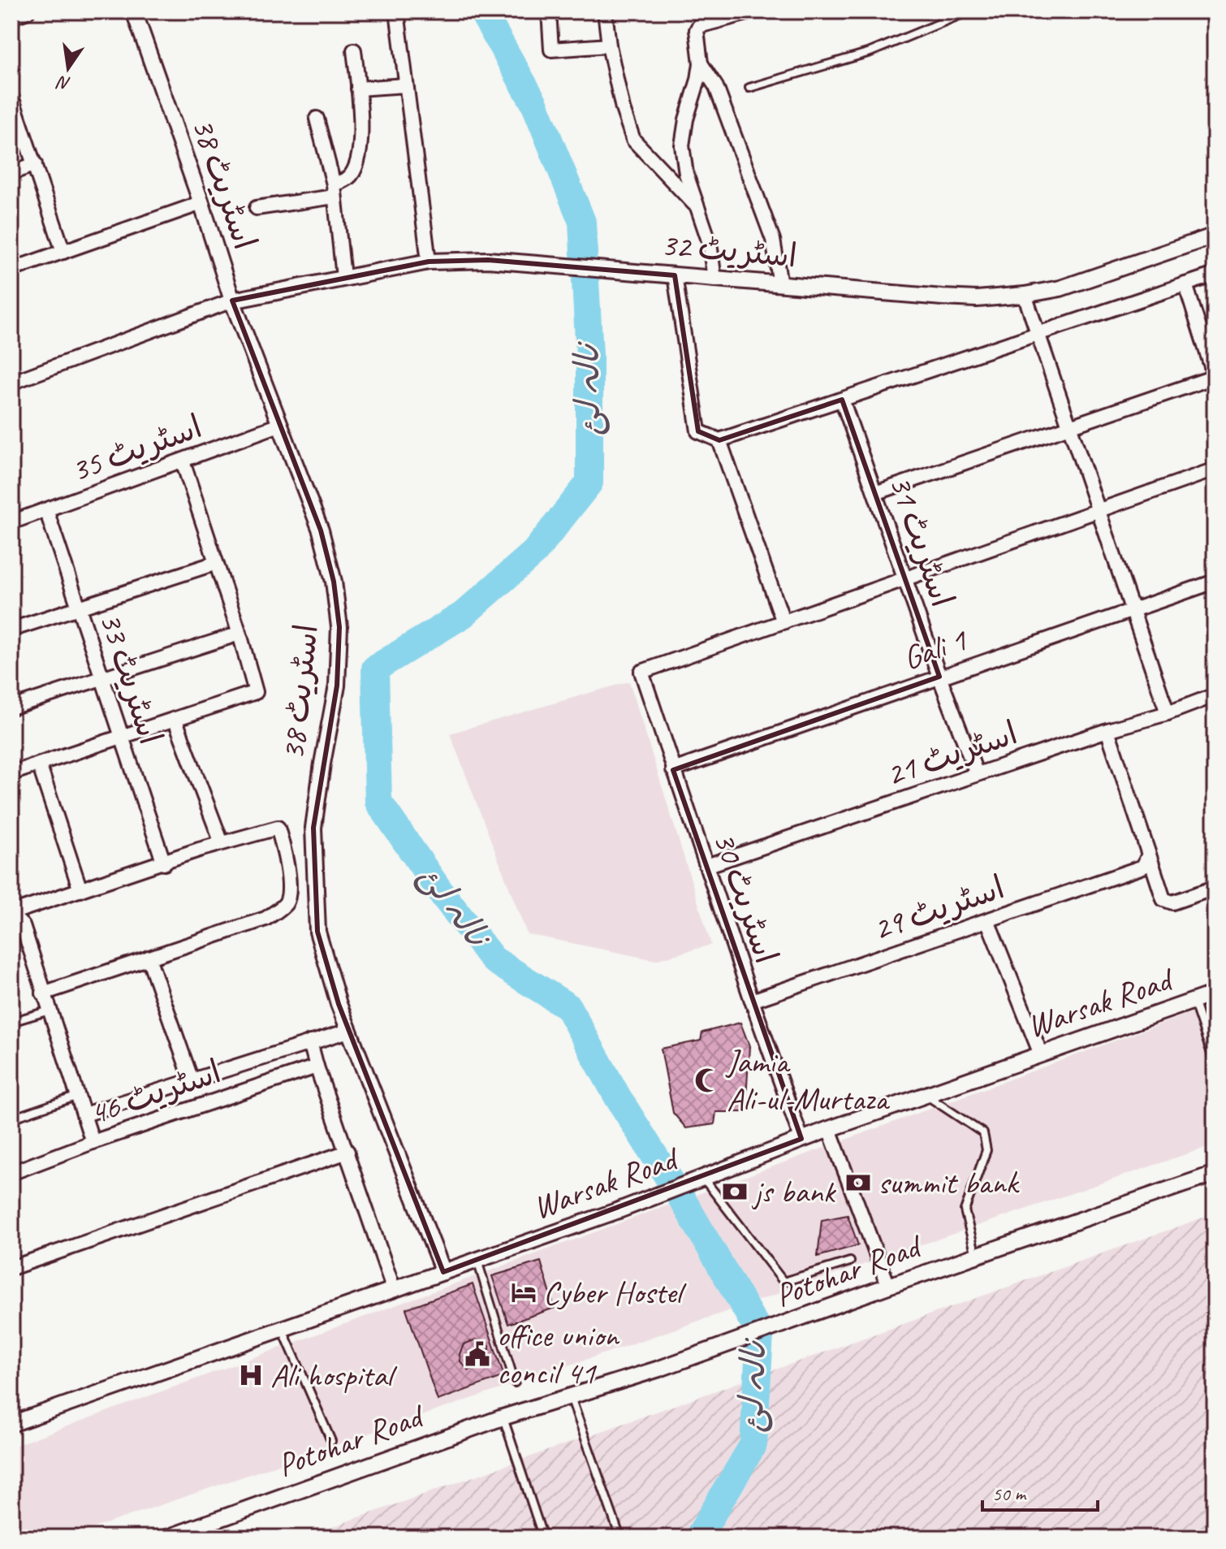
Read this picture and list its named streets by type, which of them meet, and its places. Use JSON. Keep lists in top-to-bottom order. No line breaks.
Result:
{"streets":{"street":["اسٹریٹ 38","اسٹریٹ 32","اسٹریٹ 35","اسٹریٹ 31","Gali 1","اسٹریٹ 33","اسٹریٹ 21","اسٹریٹ 30","اسٹریٹ 29","Warsak Road","اسٹریٹ 46","Potohar Road"]},"crossings":[["اسٹریٹ 38","اسٹریٹ 32"],["اسٹریٹ 38","اسٹریٹ 35"],["اسٹریٹ 38","Warsak Road"],["اسٹریٹ 35","اسٹریٹ 33"],["اسٹریٹ 31","Gali 1"],["اسٹریٹ 31","اسٹریٹ 21"],["Gali 1","اسٹریٹ 30"],["اسٹریٹ 21","اسٹریٹ 30"],["اسٹریٹ 30","اسٹریٹ 29"],["اسٹریٹ 30","Warsak Road"]],"water":["نالہ لئ"],"places":{"mosque":["Jamia Ali-ul-Murtaza"],"bank":["summit bank","js bank"],"hotel":["Cyber Hostel"],"public building":["office union concil 41"],"hospital":["Ali hospital"]},"scale_bar":"50 m","north":"bottom"}
